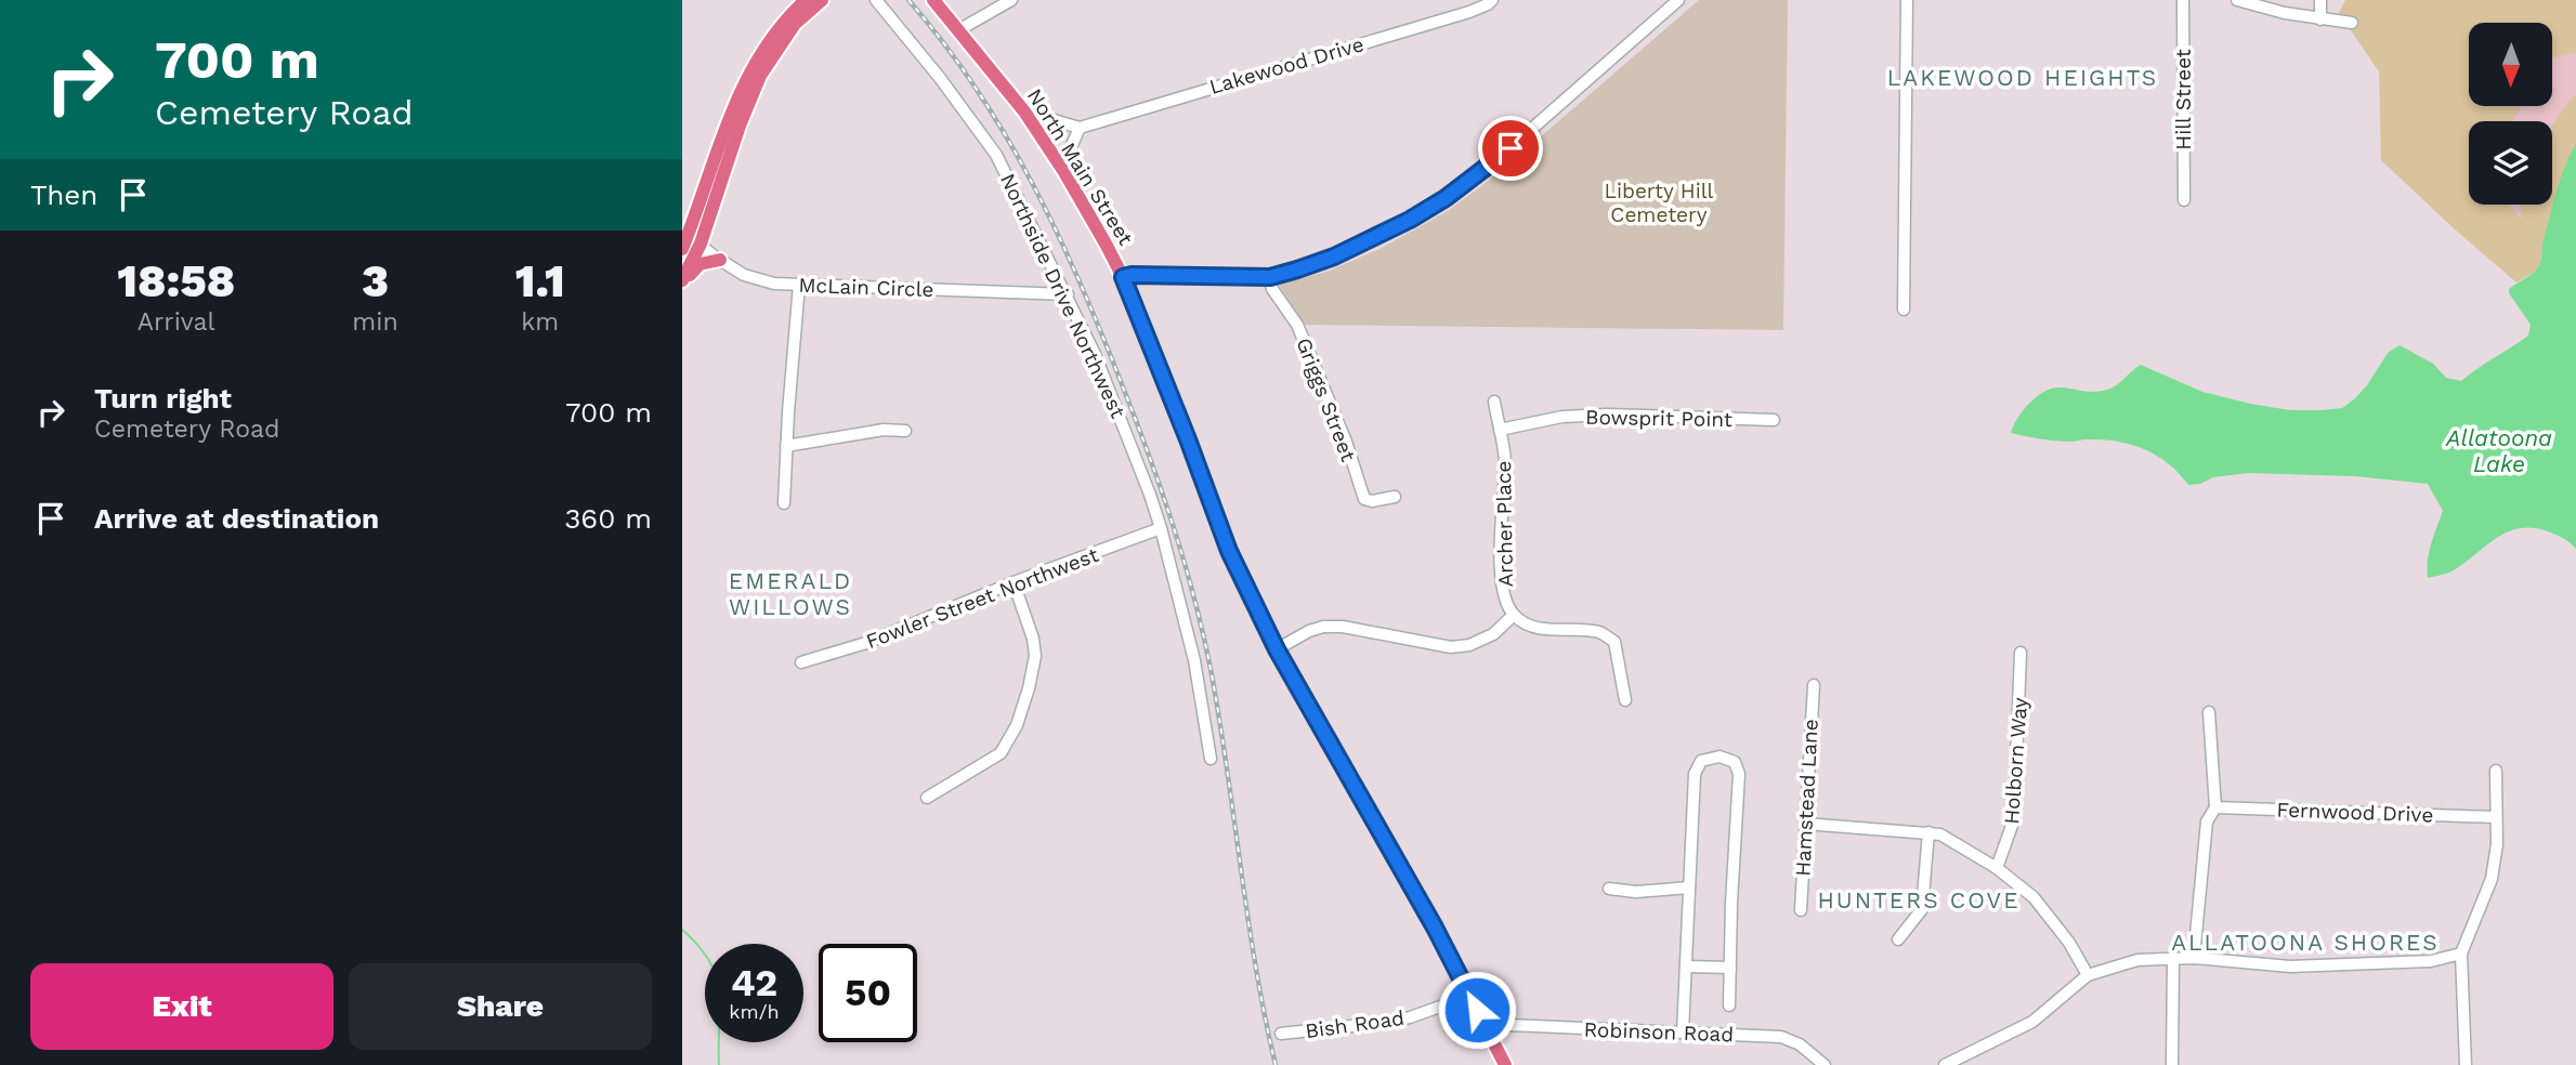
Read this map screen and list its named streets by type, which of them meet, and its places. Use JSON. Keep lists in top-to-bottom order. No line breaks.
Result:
{"streets":{"main road":["North Main Street"],"street":["Lakewood Drive","Hill Street","McLain Circle","Northside Drive Northwest","Griggs Street","Bowsprit Point","Archer Place","Fowler Street Northwest","Holborn Way","Hamstead Lane","Fernwood Drive","Bish Road","Robinson Road"]},"crossings":[["North Main Street","Bish Road"],["North Main Street","Robinson Road"],["McLain Circle","Northside Drive Northwest"],["Northside Drive Northwest","Fowler Street Northwest"],["Bowsprit Point","Archer Place"]],"districts":["LAKEWOOD HEIGHTS","EMERALD WILLOWS","HUNTERS COVE","ALLATOONA SHORES"],"water":["Allatoona Lake"],"parks":["Liberty Hill Cemetery"],"north":"bottom","page":{"turn":["700 m","Cemetery Road"],"then":"Then","eta":["18:58","Arrival","3","min","1.1","km"],"list":[{"name":"Turn right","note":"Cemetery Road","value":"700 m"},{"name":"Arrive at destination","value":"360 m"}],"speed":"42 km/h","limit":"50","buttons":["Exit","Share"]}}
